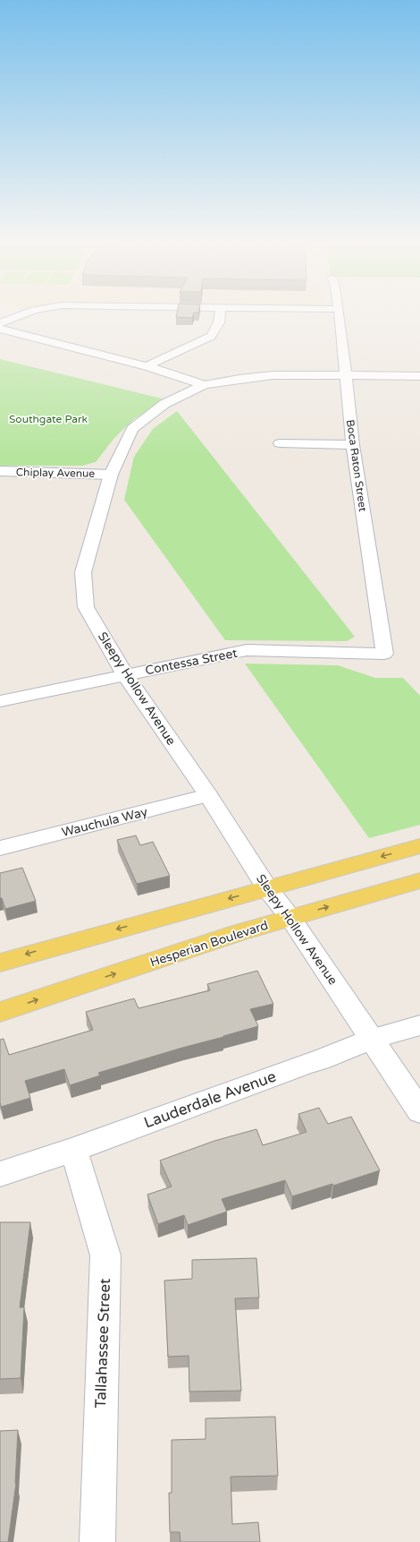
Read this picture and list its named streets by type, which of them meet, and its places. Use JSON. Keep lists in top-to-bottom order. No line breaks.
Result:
{"streets":{"main road":["Hesperian Boulevard"],"street":["Boca Raton Street","Chiplay Avenue","Contessa Street","Sleepy Hollow Avenue","Wauchula Way","Lauderdale Avenue","Tallahassee Street"]},"crossings":[["Boca Raton Street","Contessa Street"],["Boca Raton Street","Sleepy Hollow Avenue"],["Chiplay Avenue","Sleepy Hollow Avenue"],["Contessa Street","Sleepy Hollow Avenue"],["Sleepy Hollow Avenue","Wauchula Way"],["Sleepy Hollow Avenue","Hesperian Boulevard"],["Sleepy Hollow Avenue","Lauderdale Avenue"],["Lauderdale Avenue","Tallahassee Street"]],"parks":["Southgate Park"]}
